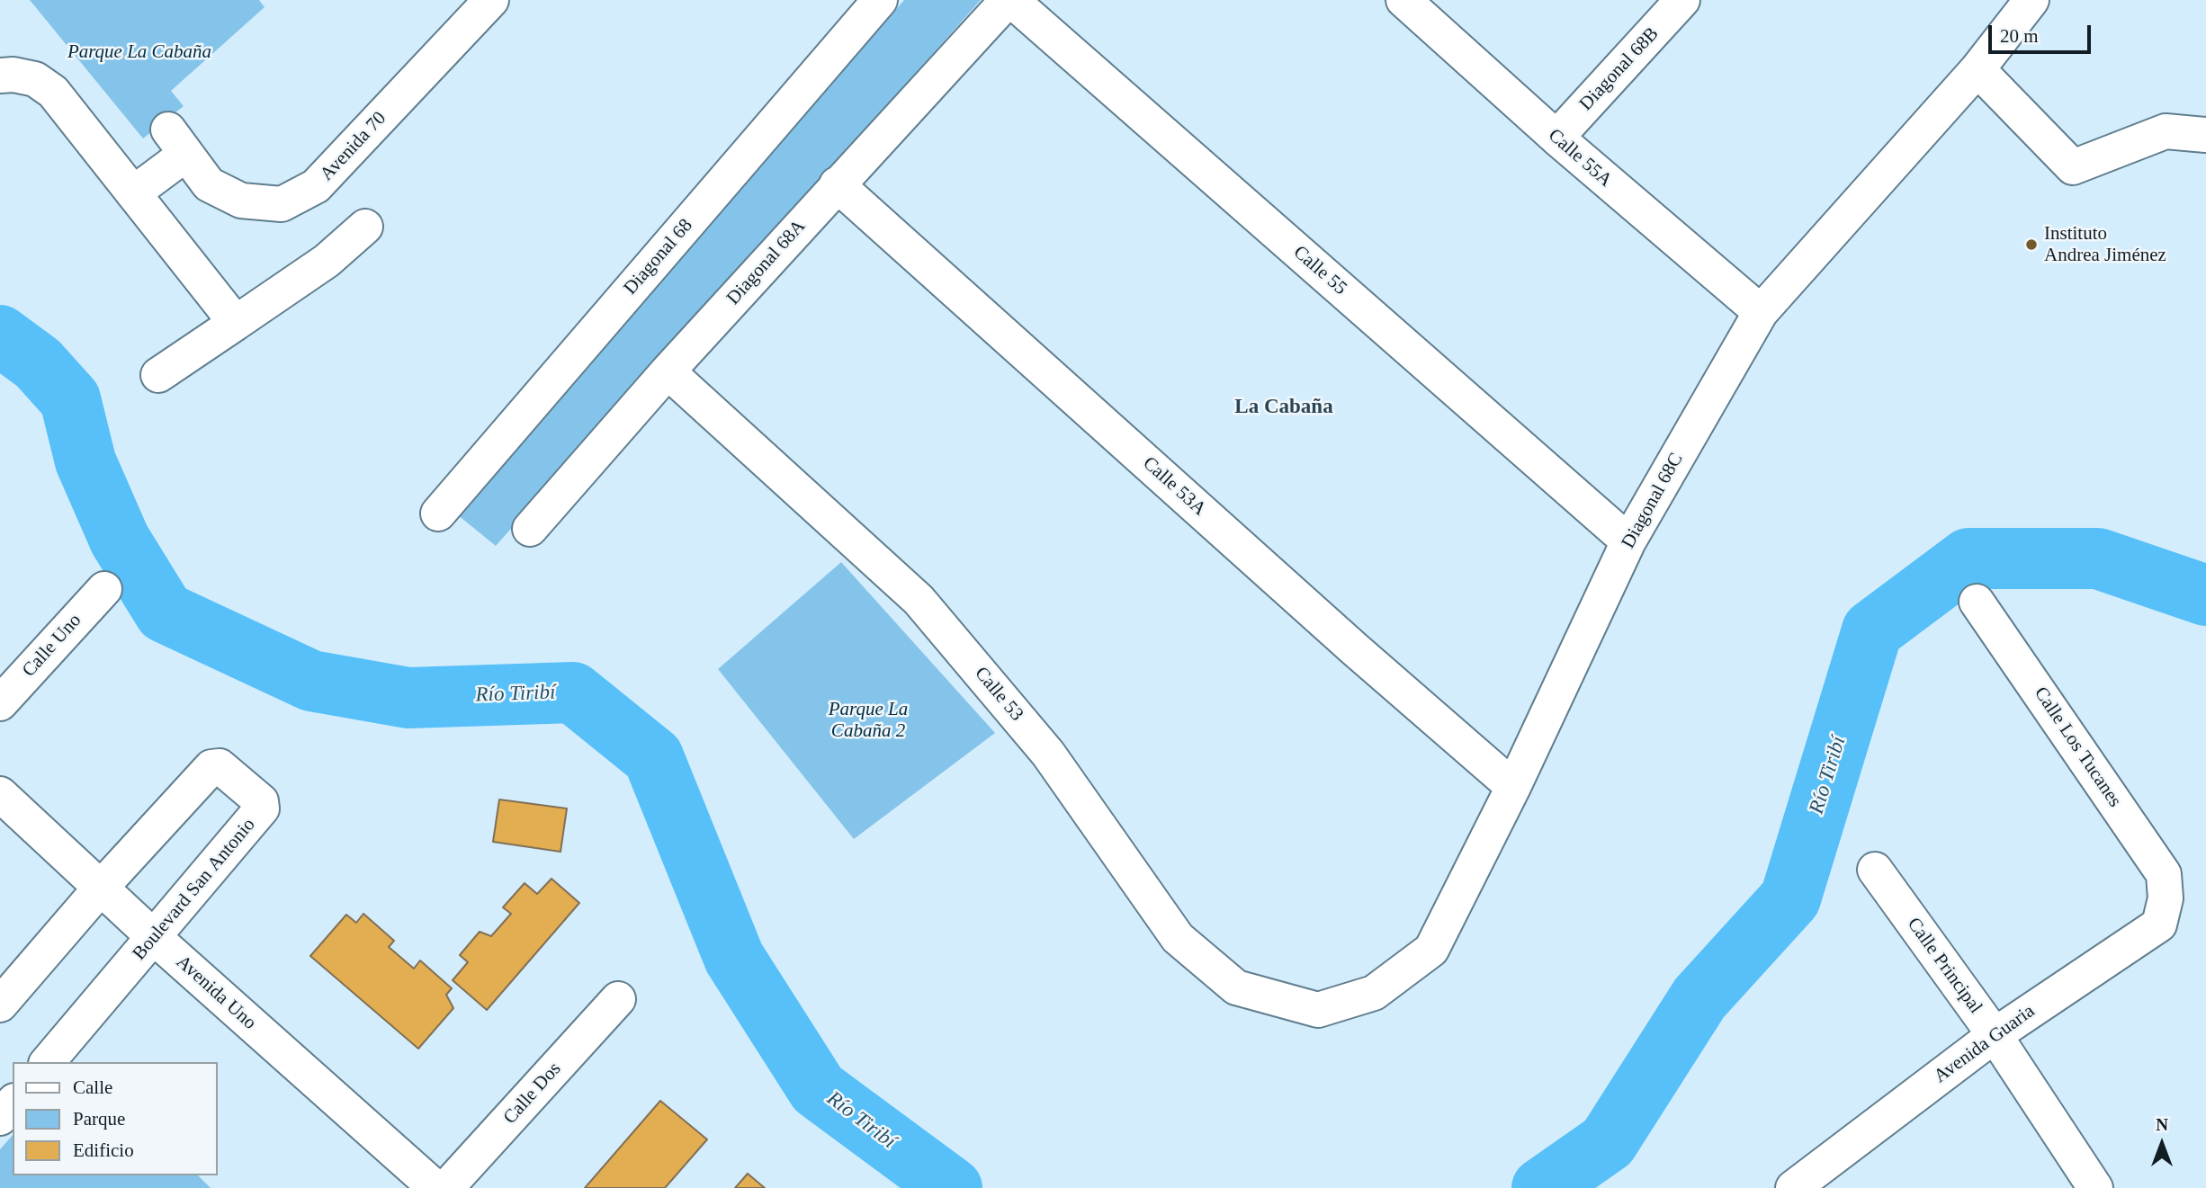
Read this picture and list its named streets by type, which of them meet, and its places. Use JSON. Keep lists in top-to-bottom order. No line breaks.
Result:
{"streets":{"street":["Diagonal 68B","Avenida 70","Calle 55A","Diagonal 68","Diagonal 68A","Calle 55","Calle 53A","Diagonal 68C","Calle Uno","Calle 53","Calle Los Tucanes","Boulevard San Antonio","Calle Principal","Avenida Uno","Avenida Guaria","Calle Dos"]},"crossings":[["Diagonal 68B","Calle 55A"],["Calle 55A","Diagonal 68C"],["Diagonal 68A","Calle 55"],["Diagonal 68A","Calle 53A"],["Diagonal 68A","Calle 53"],["Calle 55","Diagonal 68C"],["Calle 53A","Diagonal 68C"],["Diagonal 68C","Calle 53"],["Calle Los Tucanes","Avenida Guaria"],["Boulevard San Antonio","Avenida Uno"],["Calle Principal","Avenida Guaria"]],"districts":["La Cabaña"],"water":["Río Tiribí"],"parks":["Parque La Cabaña","Parque La Cabaña 2"],"places":["Instituto Andrea Jiménez"],"legend":["Calle","Parque","Edificio"],"scale_bar":"20 m","north":"top"}
